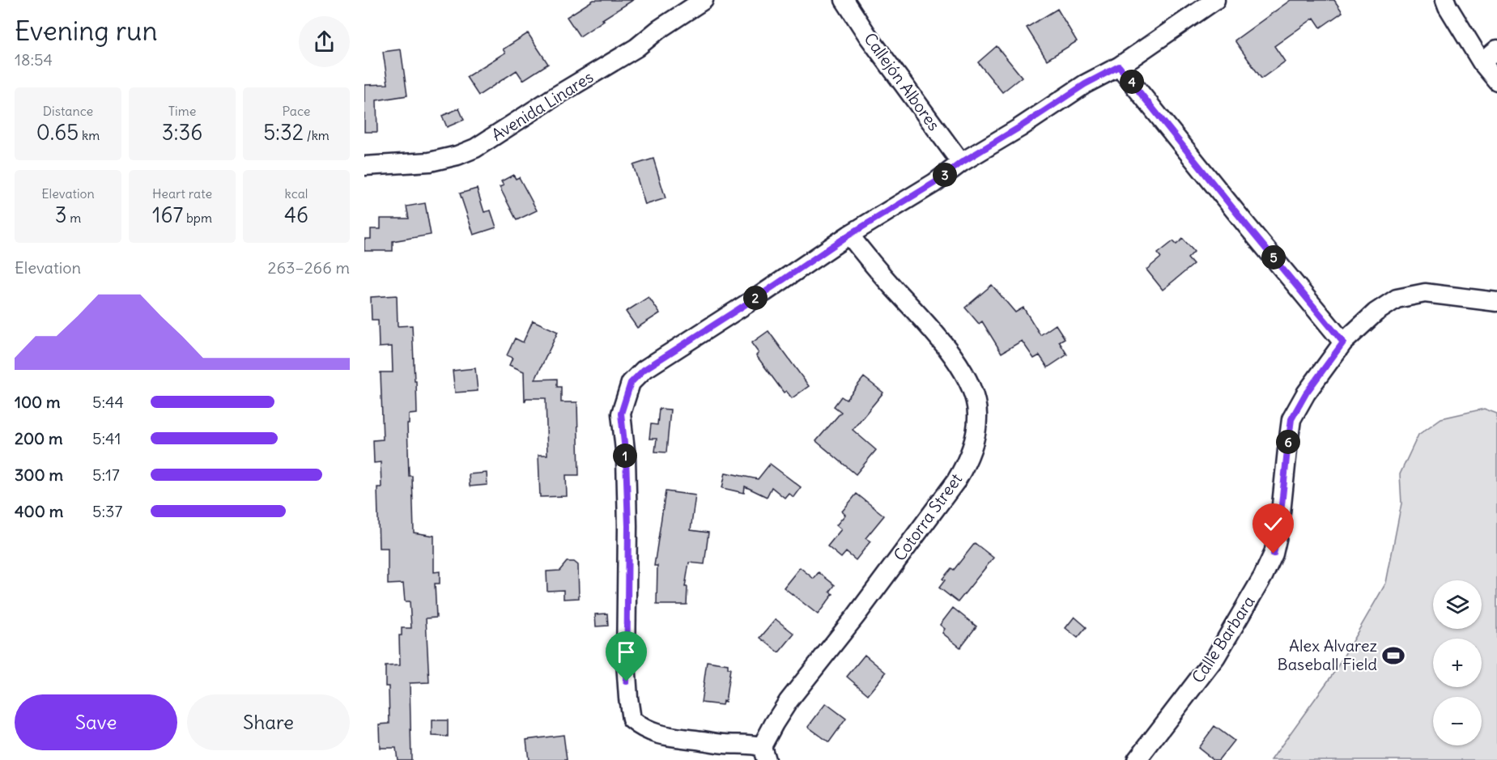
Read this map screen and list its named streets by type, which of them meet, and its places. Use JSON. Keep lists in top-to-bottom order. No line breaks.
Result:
{"streets":{"street":["Callejón Albores","Avenida Linares","Cotorra Street","Calle Barbara"]},"places":{"sports":["Alex Alvarez Baseball Field"]},"page":{"heading":["Evening run","18:54"],"pins":["4","3","5","2","6","1"],"stats":[["Distance","0.65 km"],["Time","3:36"],["Pace","5:32 /km"],["Elevation","3 m"],["Heart rate","167 bpm"],["kcal","46"]],"chart":["Elevation","263–266 m"],"list":[{"name":"100 m","note":"5:44"},{"name":"200 m","note":"5:41"},{"name":"300 m","note":"5:17"},{"name":"400 m","note":"5:37"}],"map_buttons":["+","−"],"buttons":["Save","Share"]}}
